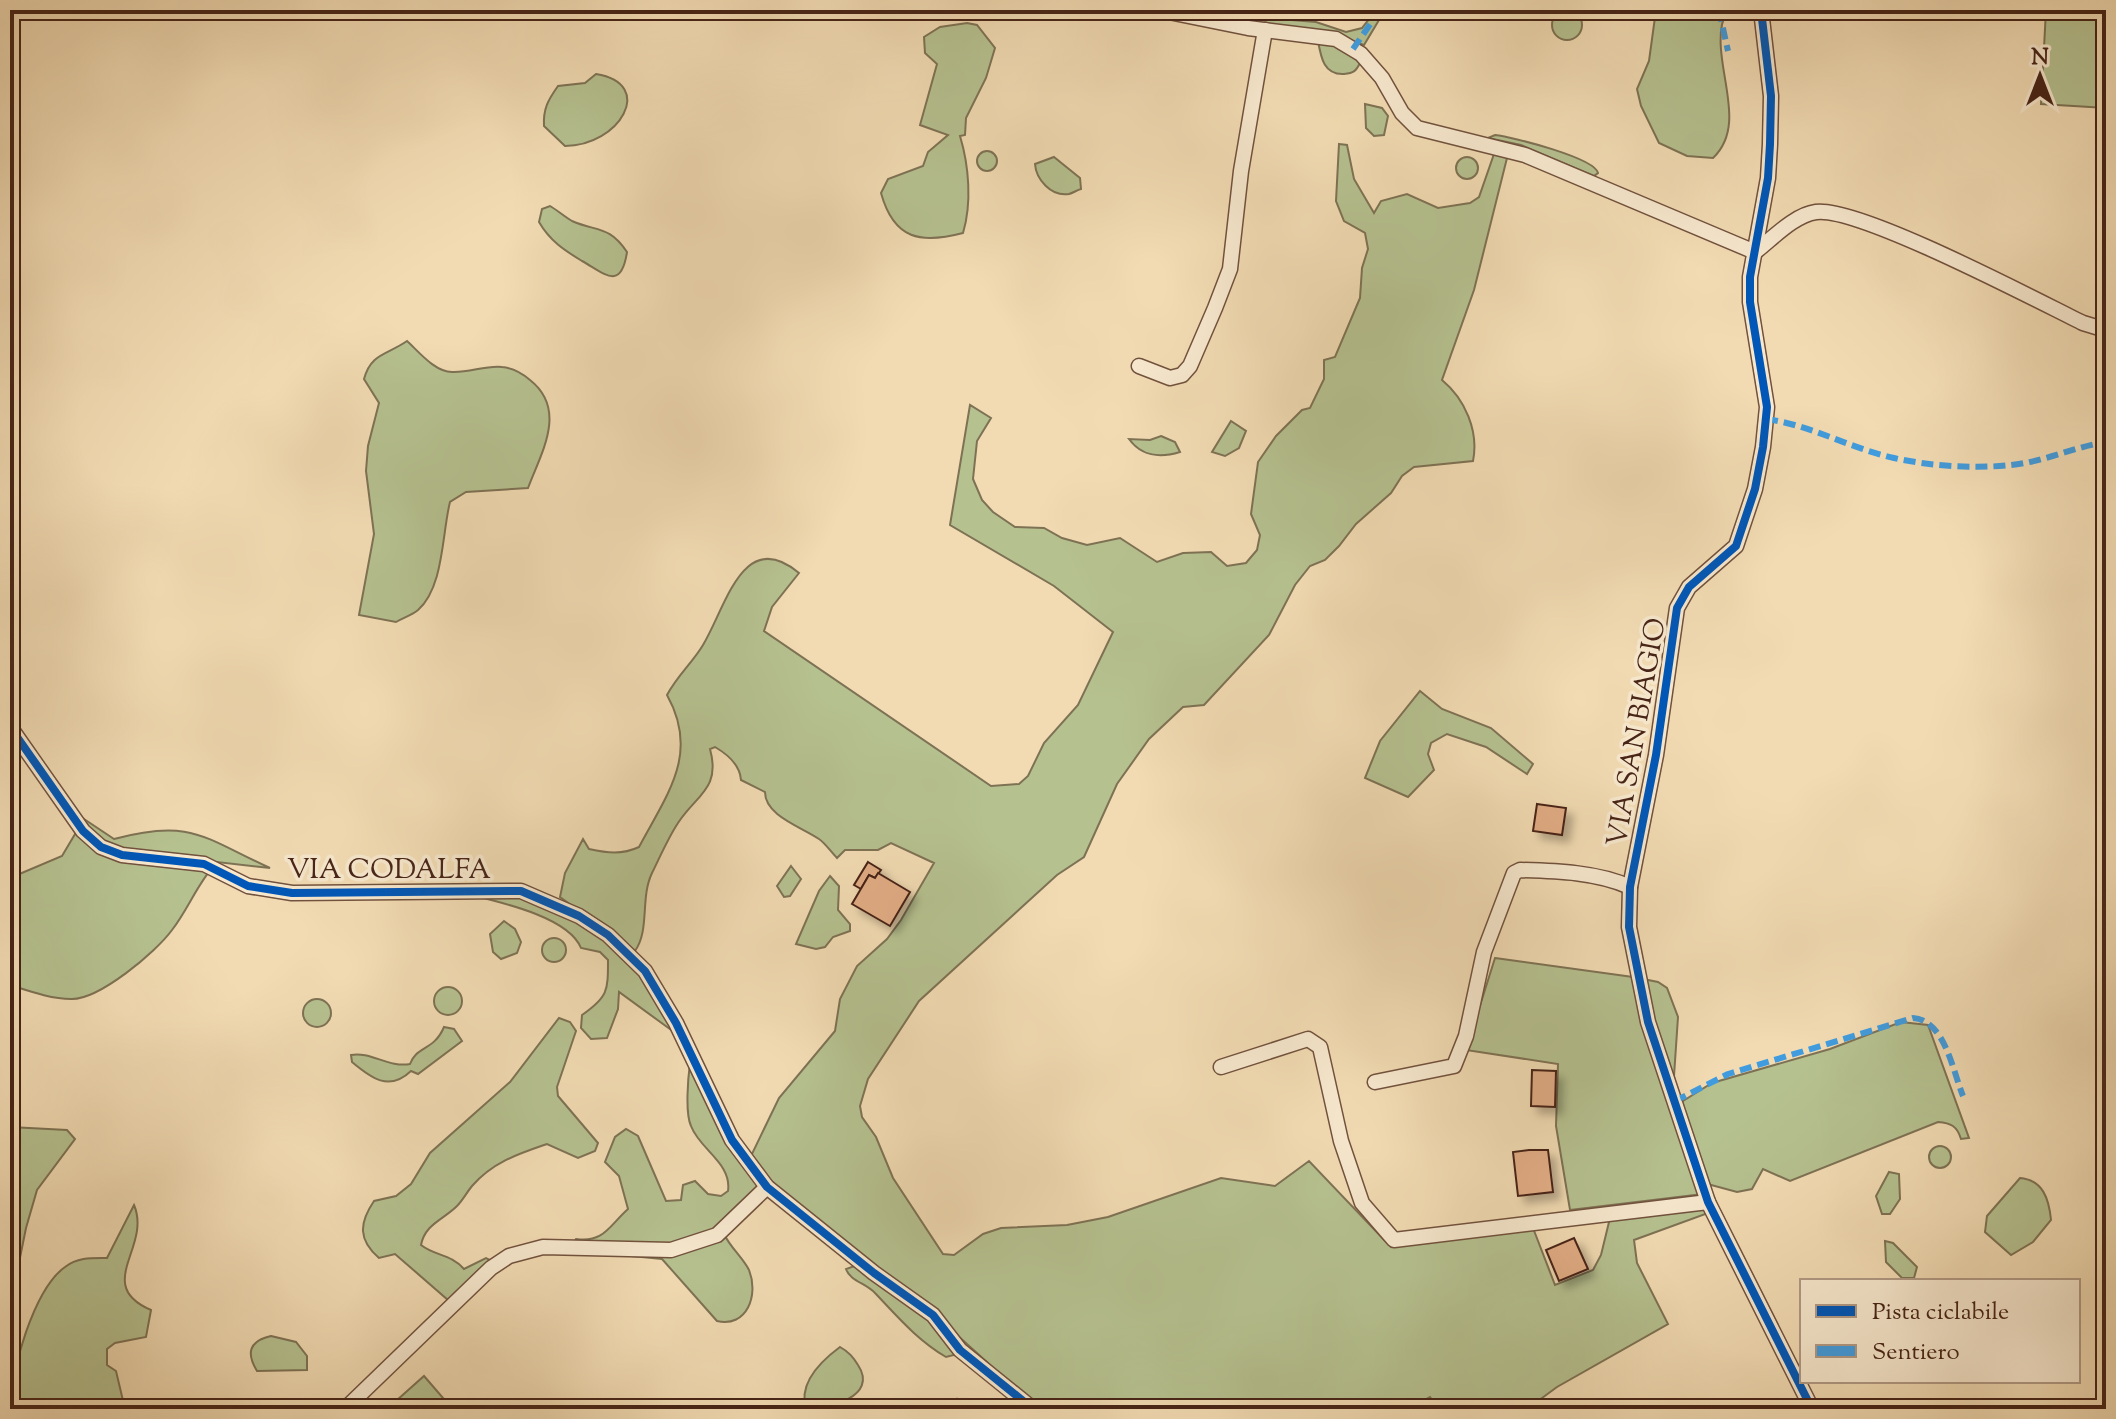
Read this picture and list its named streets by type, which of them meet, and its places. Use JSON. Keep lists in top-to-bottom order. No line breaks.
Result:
{"streets":{"street":["VIA SAN BIAGIO","VIA CODALFA"]},"legend":["Pista ciclabile","Sentiero"],"north":"top"}
